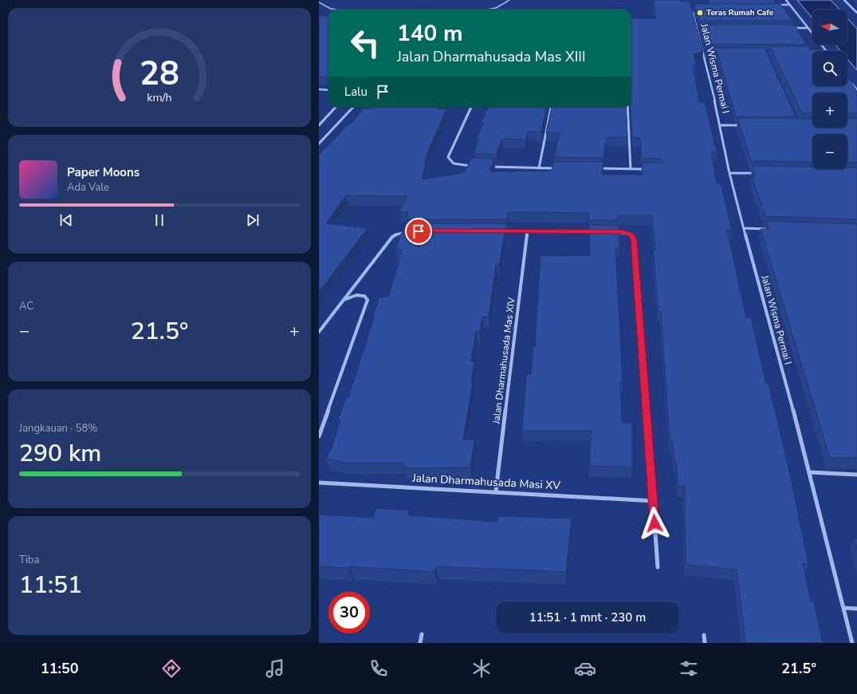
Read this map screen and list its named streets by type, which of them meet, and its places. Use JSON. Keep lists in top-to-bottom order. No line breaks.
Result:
{"streets":{"street":["Jalan Wisma Permai I","Jalan Dharmahusada Mas XIV","Jalan Dharmahusada Masi XV"]},"crossings":[["Jalan Dharmahusada Mas XIV","Jalan Dharmahusada Masi XV"]],"places":["Teras Rumah Cafe"],"north":"left","page":{"map_buttons":["+","−"],"turn":["140 m","Jalan Dharmahusada Mas XIII"],"then":"Lalu","song":["Paper Moons","Ada Vale"],"tile":["AC",["Jangkauan · 58%","290 km"],["Tiba","11:51"]],"heat":["−","21.5°","+"],"limit":"30","trip":"11:51 · 1 mnt · 230 m","tabs":["11:50","21.5°"],"gauge":["28","km/h"]}}
